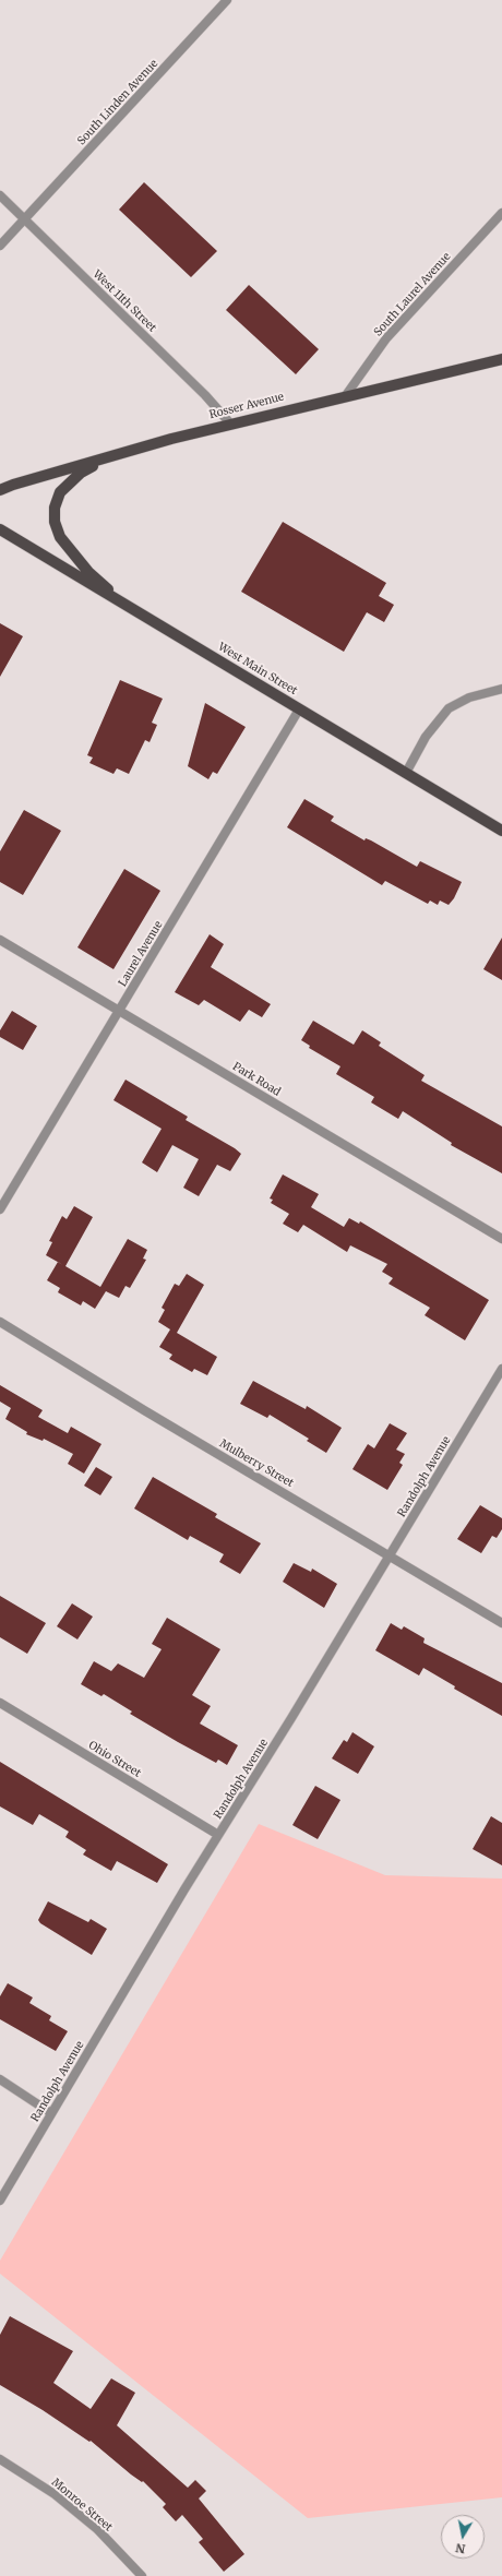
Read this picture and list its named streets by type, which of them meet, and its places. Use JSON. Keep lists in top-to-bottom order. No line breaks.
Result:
{"streets":{"main road":["Rosser Avenue","West Main Street"],"street":["South Linden Avenue","South Laurel Avenue","West 11th Street","Laurel Avenue","Park Road","Mulberry Street","Randolph Avenue","Ohio Street","Monroe Street"]},"crossings":[["South Linden Avenue","West 11th Street"],["South Laurel Avenue","Rosser Avenue"],["West 11th Street","Rosser Avenue"],["West Main Street","Laurel Avenue"],["Laurel Avenue","Park Road"],["Mulberry Street","Randolph Avenue"],["Randolph Avenue","Ohio Street"]],"north":"bottom"}
